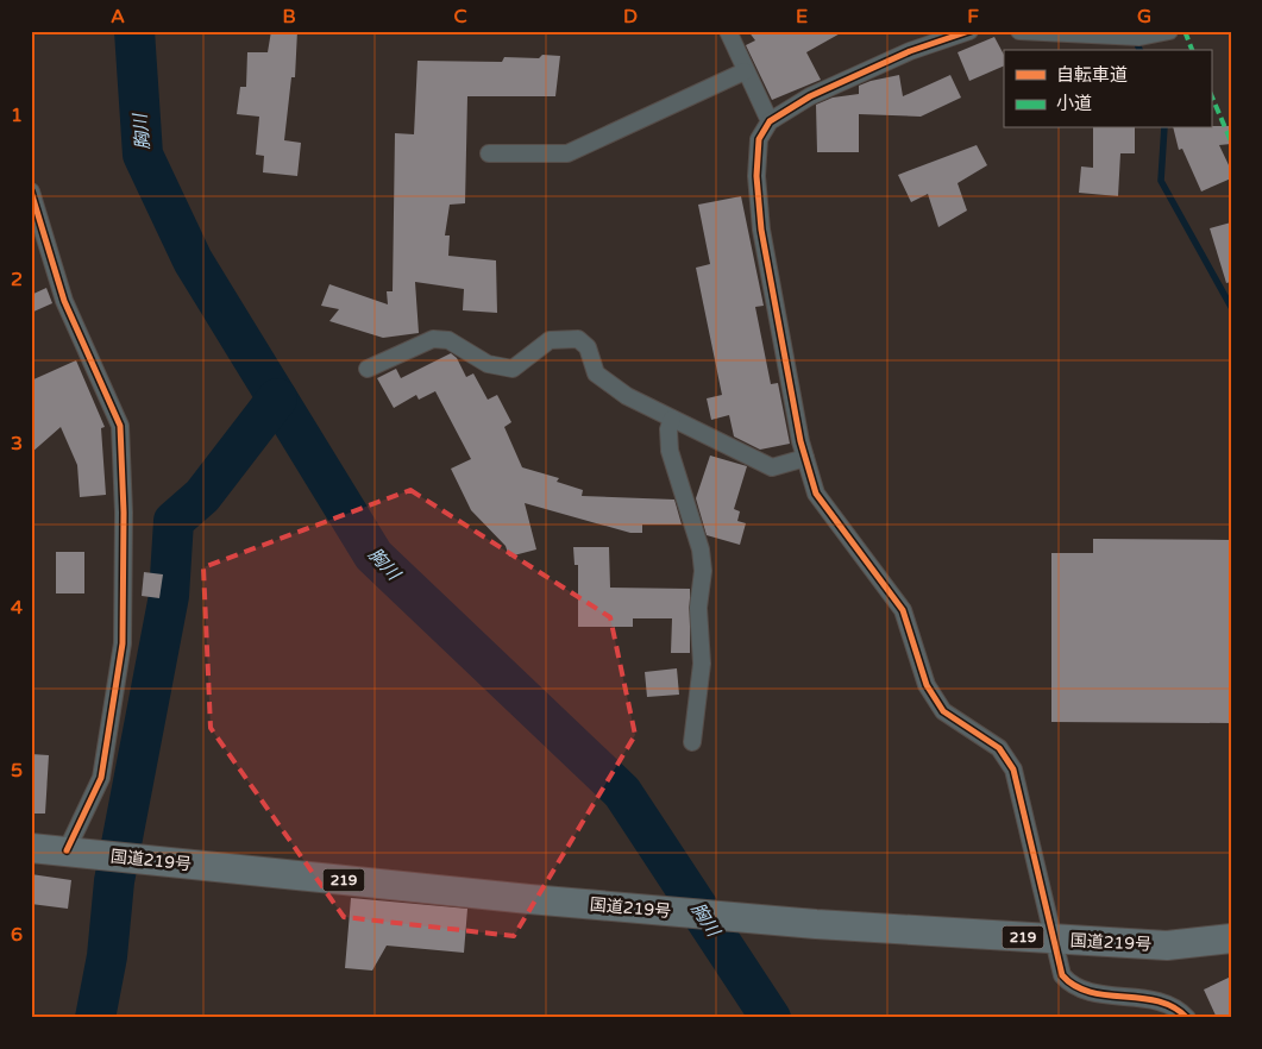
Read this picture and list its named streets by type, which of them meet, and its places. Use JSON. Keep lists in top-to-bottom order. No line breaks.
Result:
{"streets":{"highway":["国道219号","219"]},"water":["胸川"],"legend":["自転車道","小道"],"grid":{"columns":["A","B","C","D","E","F","G"],"rows":["1","2","3","4","5","6"]}}
